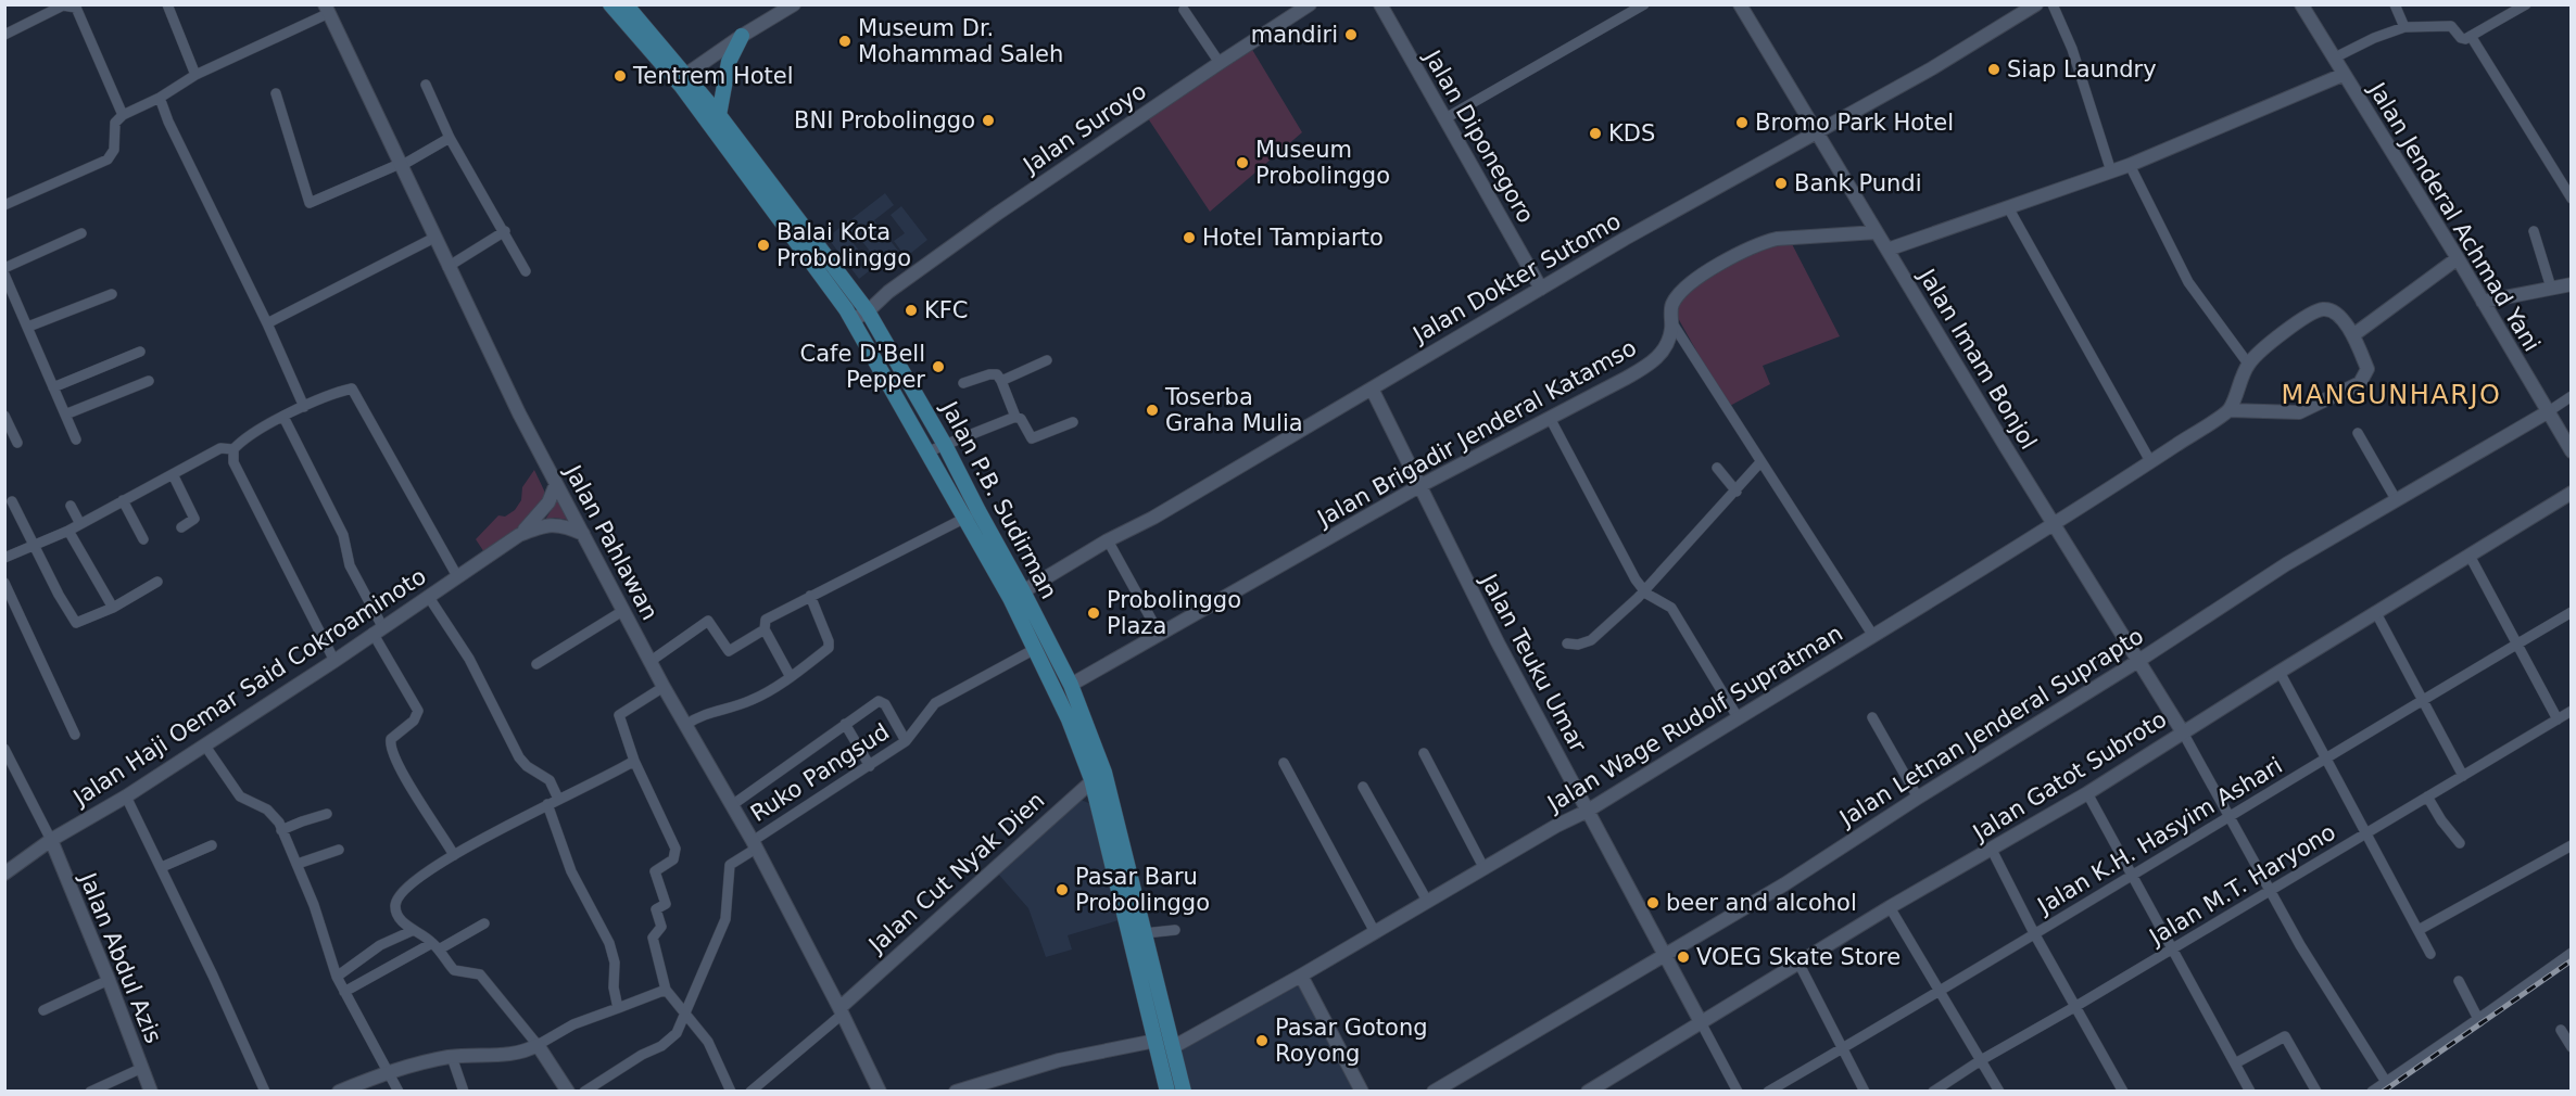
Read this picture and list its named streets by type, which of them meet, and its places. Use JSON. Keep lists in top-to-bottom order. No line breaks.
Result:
{"streets":{"main road":["Jalan P.B. Sudirman"],"street":["Jalan Suroyo","Jalan Diponegoro","Jalan Jenderal Achmad Yani","Jalan Dokter Sutomo","Jalan Imam Bonjol","Jalan Brigadir Jenderal Katamso","Jalan Pahlawan","Jalan Teuku Umar","Jalan Haji Oemar Said Cokroaminoto","Jalan Wage Rudolf Supratman","Jalan Letnan Jenderal Suprapto","Ruko Pangsud","Jalan Gatot Subroto","Jalan K.H. Hasyim Ashari","Jalan Cut Nyak Dien","Jalan M.T. Haryono","Jalan Abdul Azis"]},"crossings":[["Jalan Suroyo","Jalan P.B. Sudirman"],["Jalan Diponegoro","Jalan Dokter Sutomo"],["Jalan Jenderal Achmad Yani","Jalan Letnan Jenderal Suprapto"],["Jalan Dokter Sutomo","Jalan Imam Bonjol"],["Jalan Dokter Sutomo","Jalan P.B. Sudirman"],["Jalan Dokter Sutomo","Jalan Teuku Umar"],["Jalan Imam Bonjol","Jalan Brigadir Jenderal Katamso"],["Jalan Imam Bonjol","Jalan Wage Rudolf Supratman"],["Jalan Imam Bonjol","Jalan Letnan Jenderal Suprapto"],["Jalan Imam Bonjol","Jalan Gatot Subroto"],["Jalan Brigadir Jenderal Katamso","Jalan P.B. Sudirman"],["Jalan Brigadir Jenderal Katamso","Jalan Teuku Umar"],["Jalan P.B. Sudirman","Jalan Wage Rudolf Supratman"],["Jalan P.B. Sudirman","Ruko Pangsud"],["Jalan P.B. Sudirman","Jalan Cut Nyak Dien"],["Jalan Pahlawan","Ruko Pangsud"],["Jalan Pahlawan","Jalan Cut Nyak Dien"],["Jalan Teuku Umar","Jalan Wage Rudolf Supratman"],["Jalan Teuku Umar","Jalan Letnan Jenderal Suprapto"],["Jalan Teuku Umar","Jalan Gatot Subroto"],["Jalan Haji Oemar Said Cokroaminoto","Jalan Abdul Azis"]],"districts":["MANGUNHARJO"],"places":["mandiri","Museum Dr. Mohammad Saleh","Siap Laundry","Tentrem Hotel","BNI Probolinggo","Bromo Park Hotel","KDS","Museum Probolinggo","Bank Pundi","Hotel Tampiarto","Balai Kota Probolinggo","KFC","Cafe D'Bell Pepper","Toserba Graha Mulia","Probolinggo Plaza","Pasar Baru Probolinggo","beer and alcohol","VOEG Skate Store","Pasar Gotong Royong"]}
